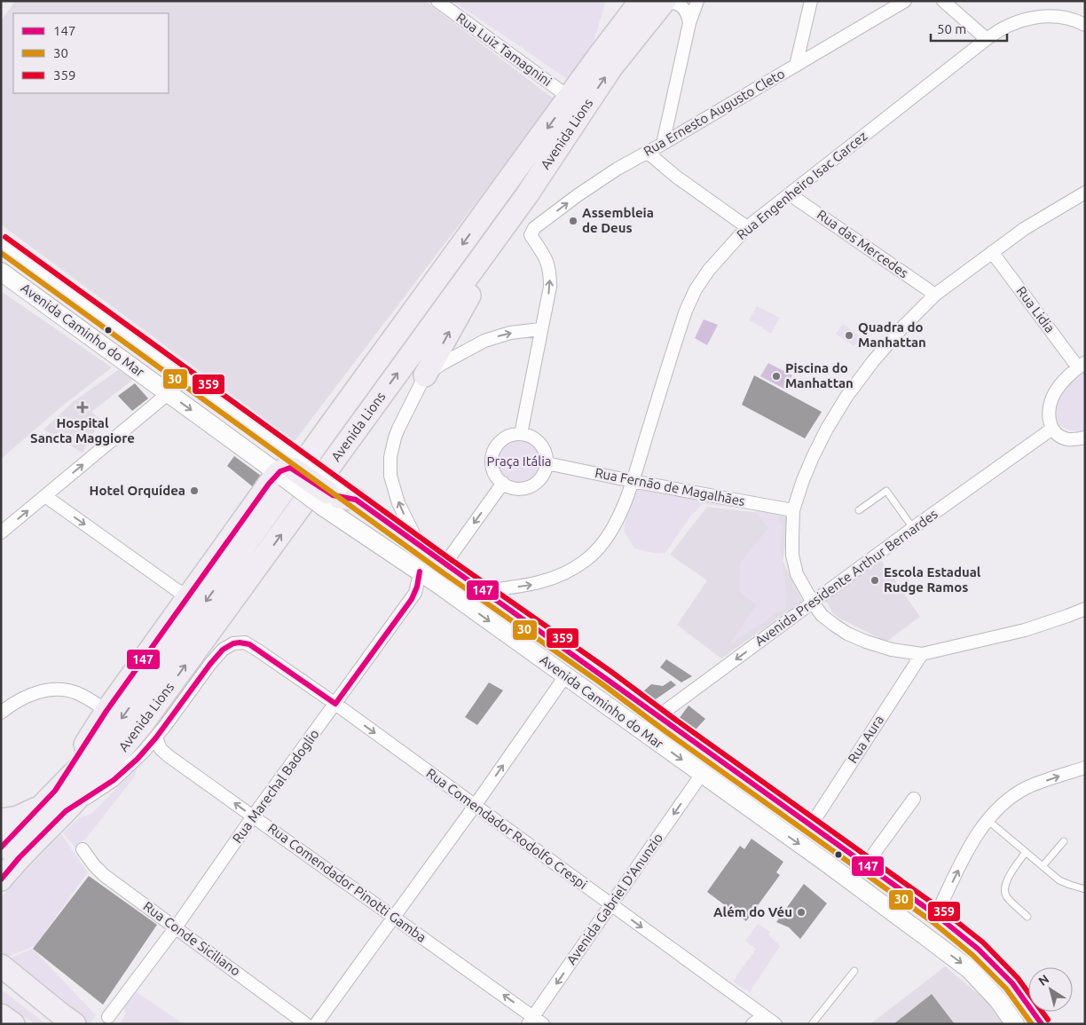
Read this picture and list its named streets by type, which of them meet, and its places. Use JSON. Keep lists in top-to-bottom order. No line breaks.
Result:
{"streets":{"highway":["Avenida Lions"],"main road":["Avenida Caminho do Mar"],"street":["Rua Luiz Tamagnini","Rua Ernesto Augusto Cleto","Rua Engenheiro Isac Garcez","Rua das Mercedes","Rua Lidia","Rua Fernão de Magalhães","Avenida Presidente Arthur Bernardes","Rua Aura","Rua Marechal Badoglio","Rua Comendador Rodolfo Crespi","Rua Comendador Pinotti Gamba","Avenida Gabriel D'Anunzio","Rua Conde Siciliano"]},"crossings":[["Rua Luiz Tamagnini","Avenida Lions"],["Rua Engenheiro Isac Garcez","Rua das Mercedes"],["Rua Engenheiro Isac Garcez","Avenida Caminho do Mar"],["Rua Engenheiro Isac Garcez","Rua Fernão de Magalhães"],["Avenida Caminho do Mar","Avenida Presidente Arthur Bernardes"],["Avenida Caminho do Mar","Rua Aura"],["Avenida Caminho do Mar","Rua Marechal Badoglio"],["Avenida Caminho do Mar","Avenida Gabriel D'Anunzio"],["Rua Marechal Badoglio","Rua Comendador Rodolfo Crespi"],["Rua Marechal Badoglio","Rua Comendador Pinotti Gamba"],["Rua Marechal Badoglio","Rua Conde Siciliano"],["Rua Comendador Rodolfo Crespi","Rua Comendador Pinotti Gamba"],["Rua Comendador Rodolfo Crespi","Avenida Gabriel D'Anunzio"],["Rua Comendador Pinotti Gamba","Avenida Gabriel D'Anunzio"]],"one_way":["Rua Ernesto Augusto Cleto","Avenida Presidente Arthur Bernardes","Rua Comendador Rodolfo Crespi","Rua Comendador Pinotti Gamba","Avenida Gabriel D'Anunzio"],"parks":["Praça Itália"],"places":{"other":["Assembleia de Deus","Quadra do Manhattan","Piscina do Manhattan","Hotel Orquídea","Escola Estadual Rudge Ramos","Além do Véu"],"health":["Hospital Sancta Maggiore"]},"lines":["transit line 359","transit line 30","transit line 147"],"legend":["147","30","359"],"scale_bar":"50 m","north":"top left"}
